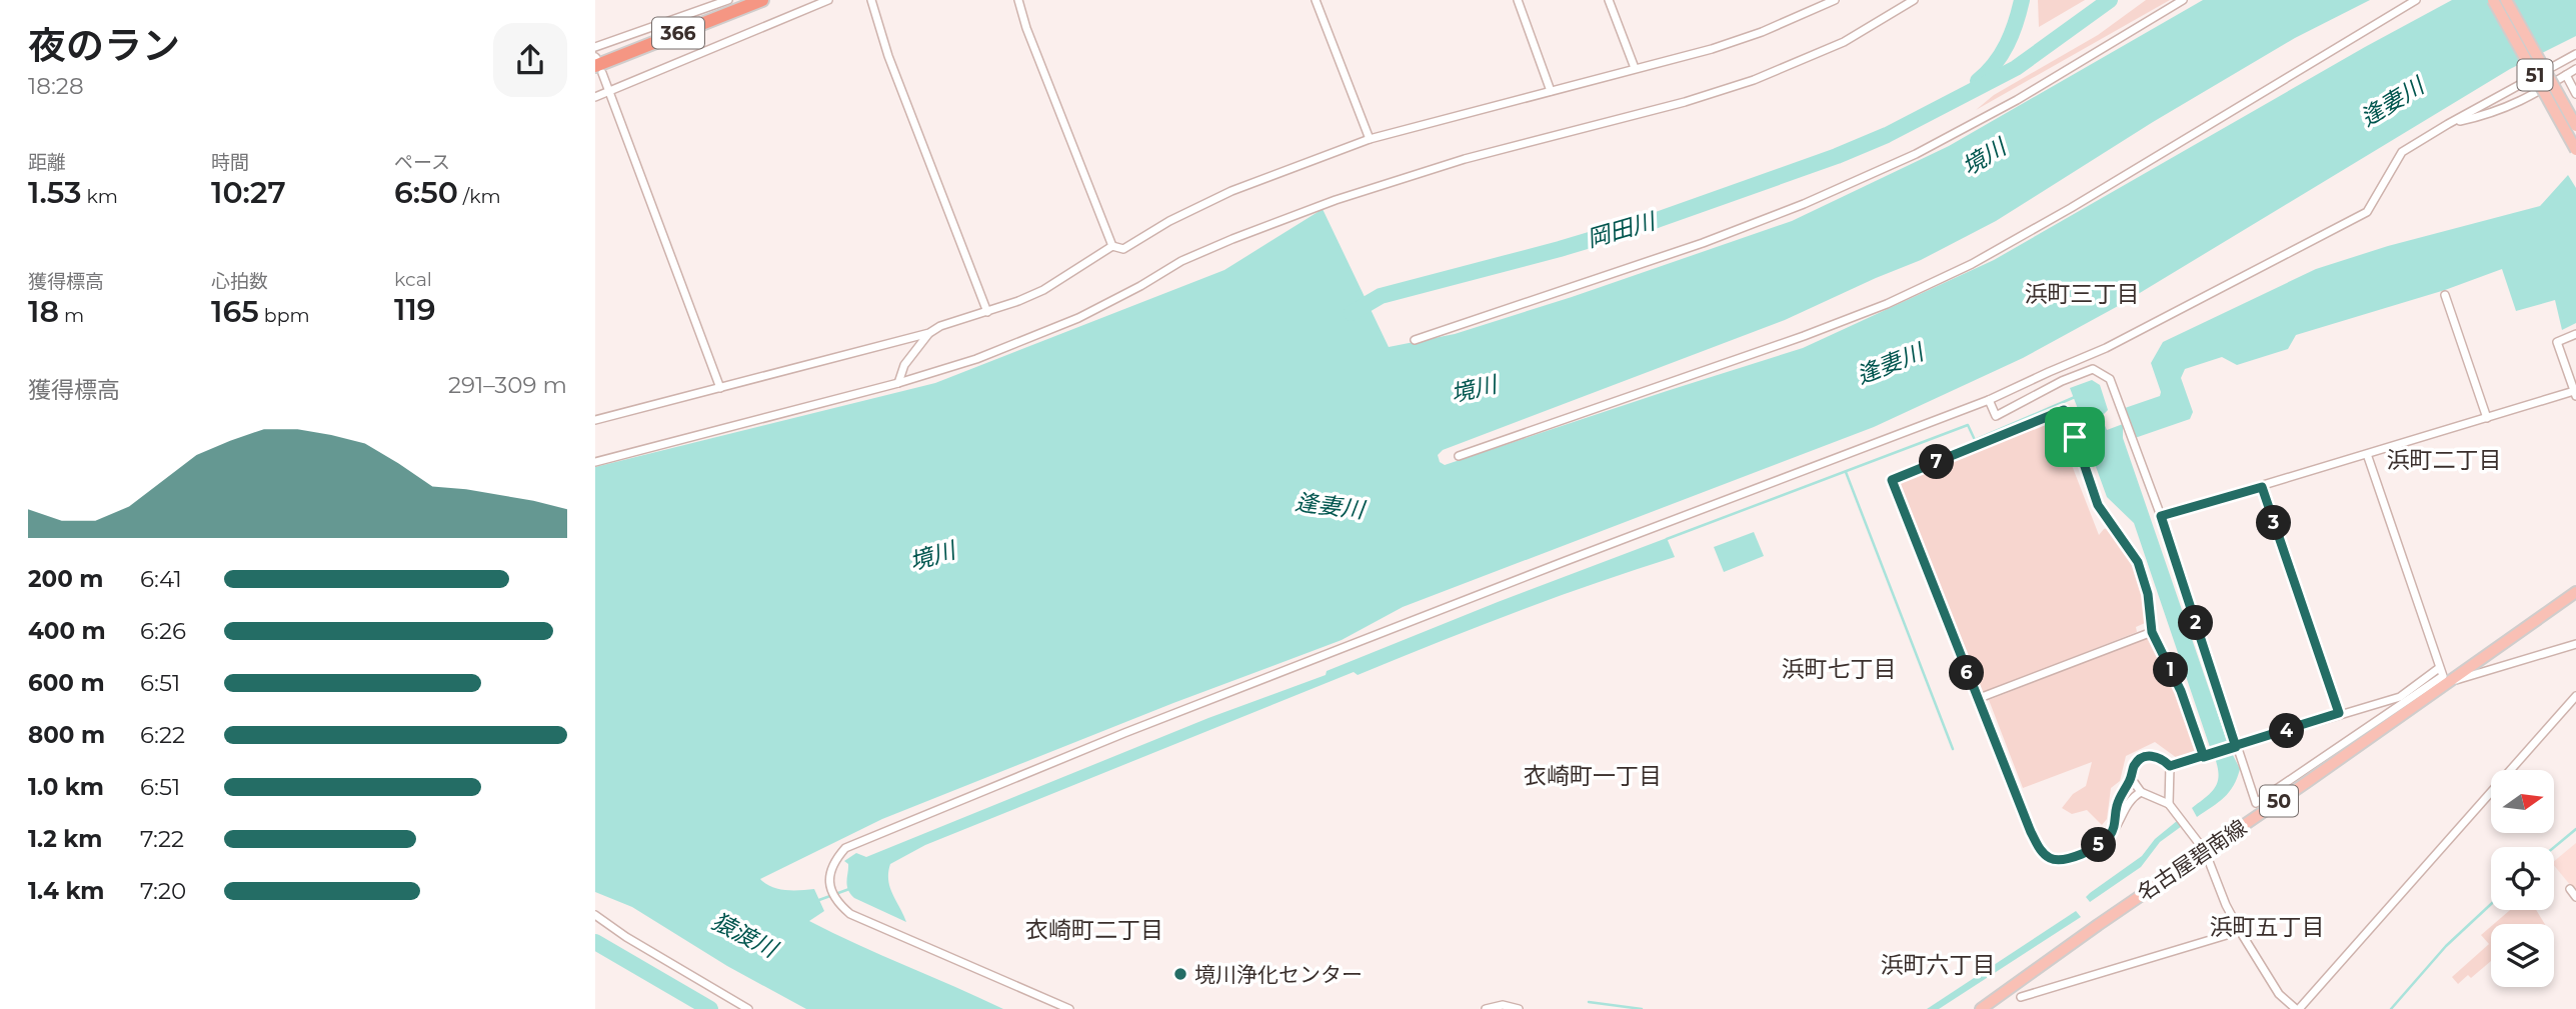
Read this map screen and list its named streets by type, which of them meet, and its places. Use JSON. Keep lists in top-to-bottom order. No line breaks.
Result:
{"streets":{"highway":["366"],"main road":["51","50","名古屋碧南線"]},"districts":["浜町三丁目","浜町二丁目","浜町七丁目","衣崎町一丁目","浜町五丁目","衣崎町二丁目","浜町六丁目"],"water":["逢妻川","境川","岡田川","猿渡川"],"places":["境川浄化センター"],"north":"right","page":{"heading":["夜のラン","18:28"],"stats":[["距離","1.53 km"],["時間","10:27"],["ペース","6:50 /km"],["獲得標高","18 m"],["心拍数","165 bpm"],["kcal","119"]],"chart":["獲得標高","291–309 m"],"pins":["7","3","2","1","6","4","5"],"list":[{"name":"200 m","note":"6:41"},{"name":"400 m","note":"6:26"},{"name":"600 m","note":"6:51"},{"name":"800 m","note":"6:22"},{"name":"1.0 km","note":"6:51"},{"name":"1.2 km","note":"7:22"},{"name":"1.4 km","note":"7:20"}]}}
